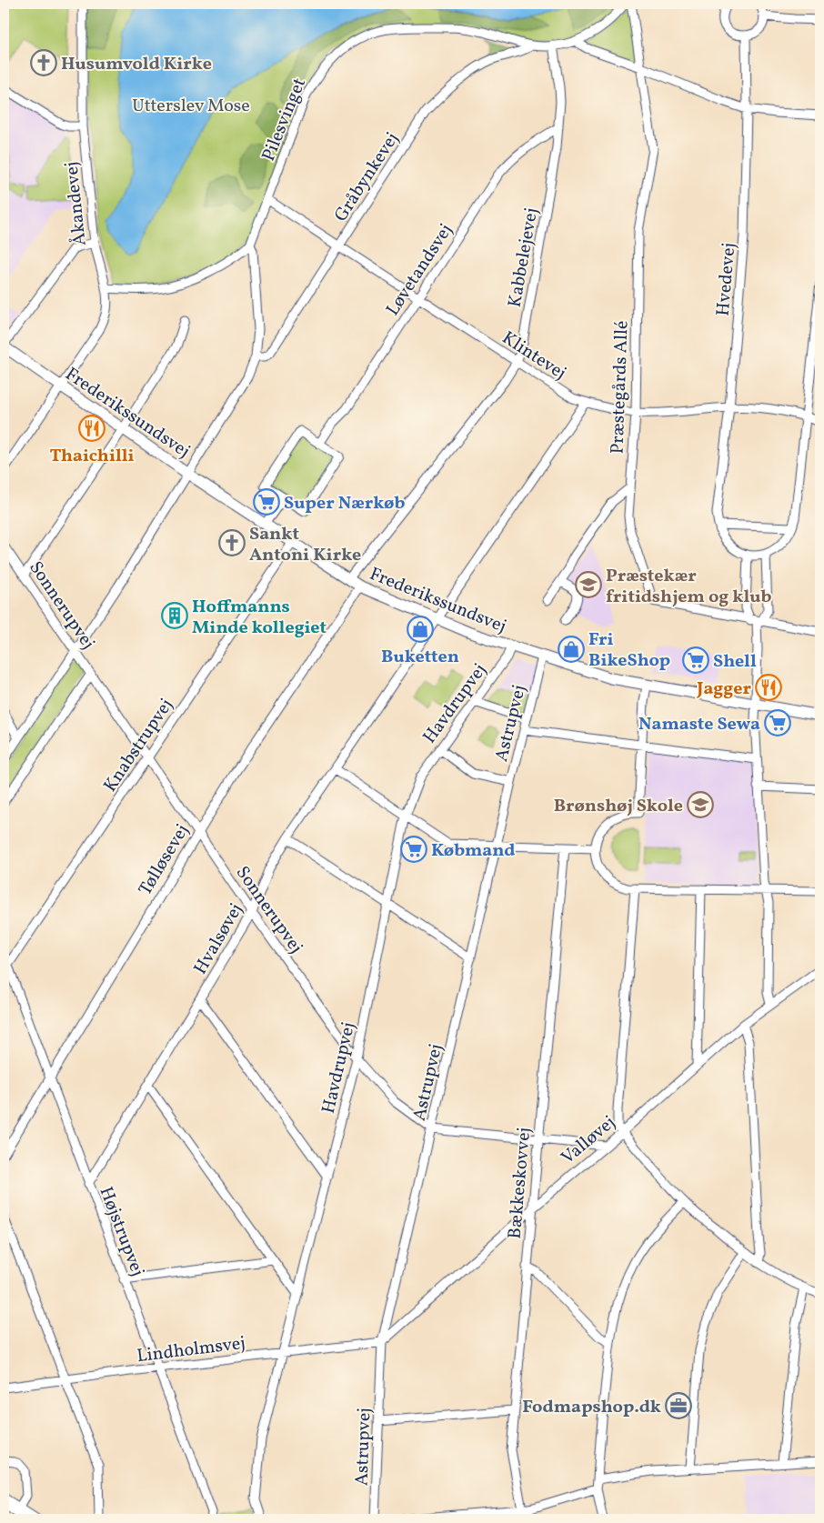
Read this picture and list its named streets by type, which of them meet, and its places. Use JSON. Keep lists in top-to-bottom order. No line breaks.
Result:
{"streets":{"main road":["Frederikssundsvej"],"street":["Pilesvinget","Gråbynkevej","Åkandevej","Kabbelejevej","Løvetandsvej","Hvedevej","Klintevej","Præstegårds Allé","Sonnerupvej","Havdrupvej","Astrupvej","Knabstrupvej","Tølløsevej","Hvalsøvej","Valløvej","Bækkeskovvej","Højstrupvej","Lindholmsvej"]},"crossings":[["Pilesvinget","Gråbynkevej"],["Pilesvinget","Åkandevej"],["Pilesvinget","Kabbelejevej"],["Pilesvinget","Klintevej"],["Gråbynkevej","Klintevej"],["Åkandevej","Frederikssundsvej"],["Kabbelejevej","Løvetandsvej"],["Kabbelejevej","Klintevej"],["Kabbelejevej","Frederikssundsvej"],["Løvetandsvej","Klintevej"],["Hvedevej","Klintevej"],["Klintevej","Præstegårds Allé"],["Klintevej","Hvalsøvej"],["Frederikssundsvej","Havdrupvej"],["Frederikssundsvej","Astrupvej"],["Frederikssundsvej","Knabstrupvej"],["Frederikssundsvej","Tølløsevej"],["Frederikssundsvej","Hvalsøvej"],["Sonnerupvej","Havdrupvej"],["Sonnerupvej","Astrupvej"],["Sonnerupvej","Knabstrupvej"],["Sonnerupvej","Tølløsevej"],["Sonnerupvej","Hvalsøvej"],["Havdrupvej","Lindholmsvej"],["Astrupvej","Valløvej"],["Astrupvej","Lindholmsvej"],["Knabstrupvej","Højstrupvej"],["Tølløsevej","Højstrupvej"],["Hvalsøvej","Højstrupvej"],["Valløvej","Bækkeskovvej"],["Valløvej","Lindholmsvej"],["Højstrupvej","Lindholmsvej"]],"parks":["Utterslev Mose"],"places":{"church":["Husumvold Kirke","Sankt Antoni Kirke"],"restaurant":["Thaichilli","Jagger"],"supermarket":["Super Nærkøb","Shell","Namaste Sewa","Købmand"],"school or university":["Præstekær fritidshjem og klub","Brønshøj Skole"],"building":["Hoffmanns Minde kollegiet"],"shop":["Buketten","Fri BikeShop"],"office":["Fodmapshop.dk"]}}
